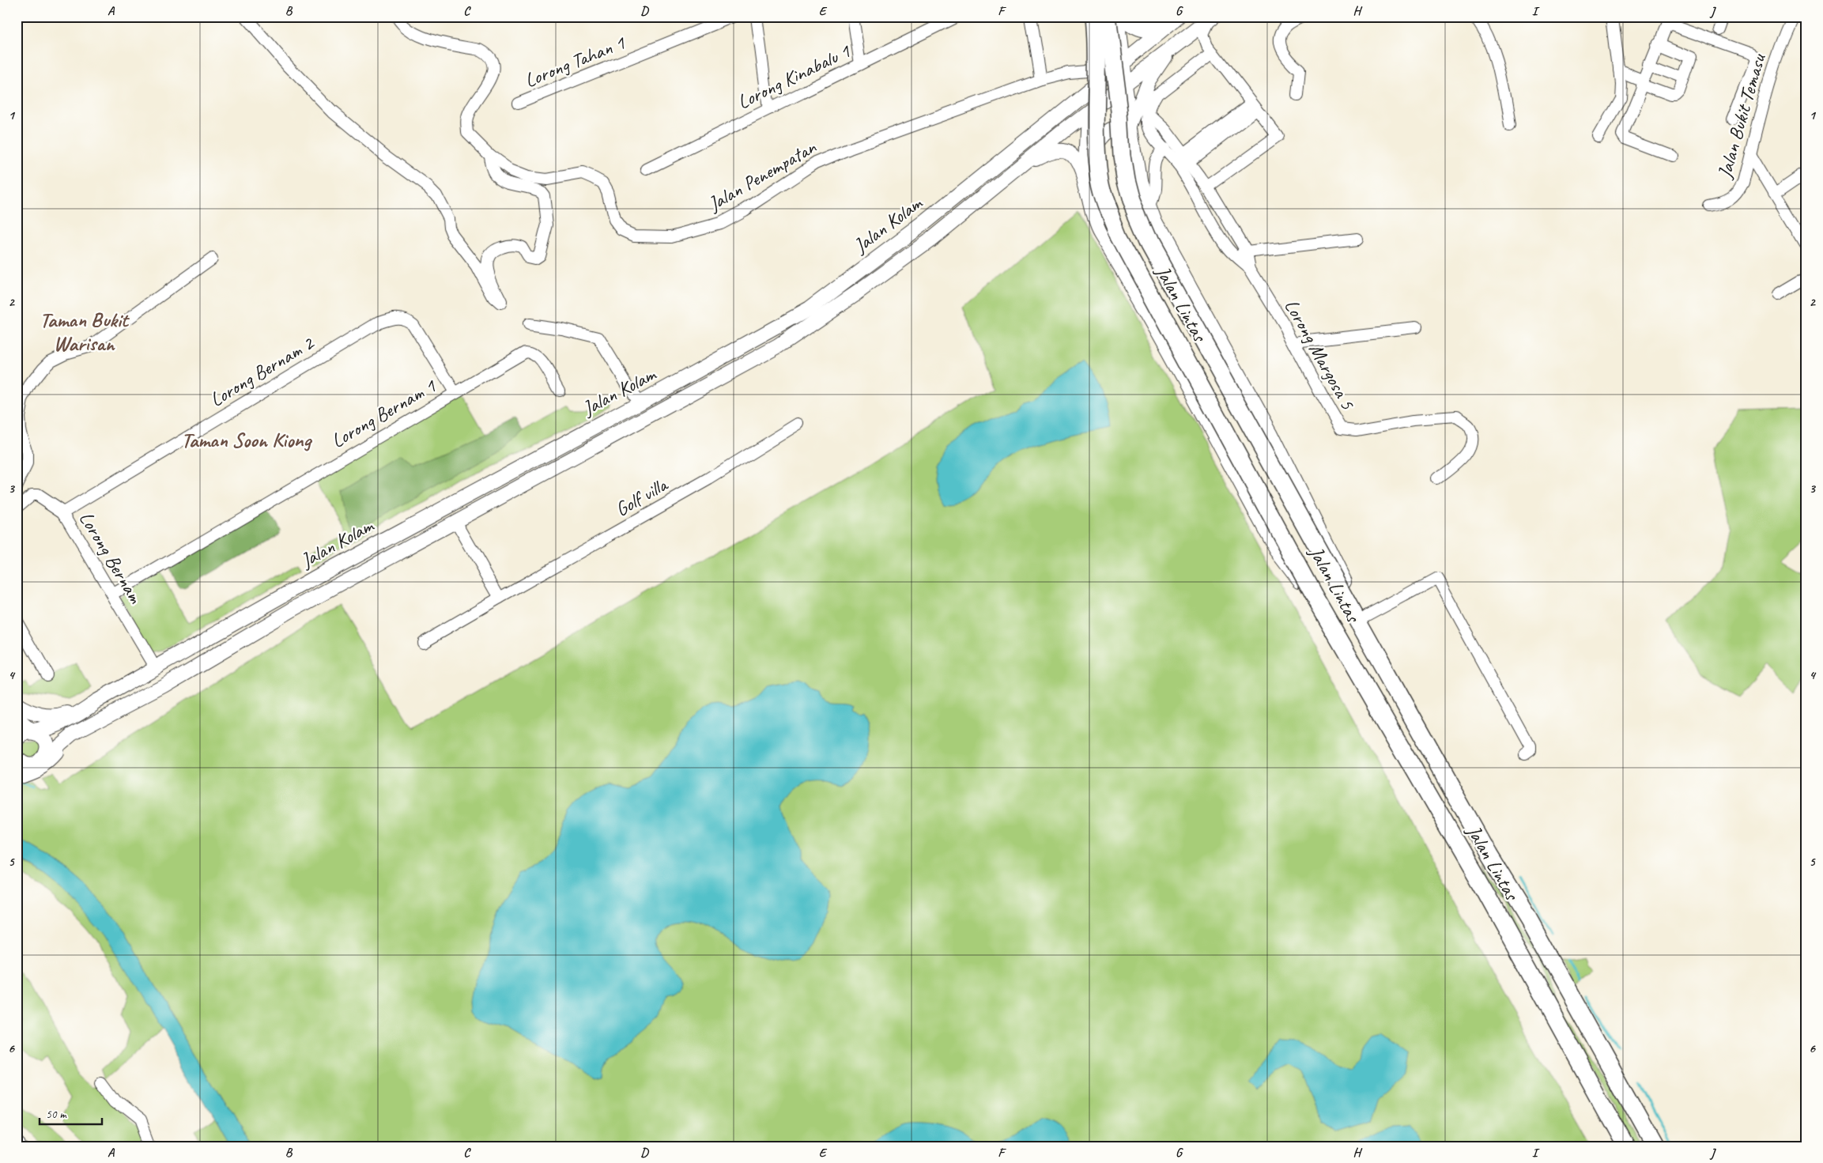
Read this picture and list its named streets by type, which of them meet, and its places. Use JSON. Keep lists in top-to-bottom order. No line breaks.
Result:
{"streets":{"highway":["Jalan Lintas"],"main road":["Jalan Kolam"],"street":["Lorong Tahan 1","Lorong Kinabalu 1","Jalan Bukit Temasu","Jalan Penempatan","Lorong Margosa 5","Lorong Bernam 2","Lorong Bernam 1","Golf villa","Lorong Bernam"]},"crossings":[["Jalan Kolam","Lorong Bernam"],["Lorong Bernam 2","Lorong Bernam 1"],["Lorong Bernam 2","Lorong Bernam"],["Lorong Bernam 1","Lorong Bernam"]],"districts":["Taman Bukit Warisan","Taman Soon Kiong"],"scale_bar":"50 m","grid":{"columns":["A","B","C","D","E","F","G","H","I","J"],"rows":["1","2","3","4","5","6"]}}
